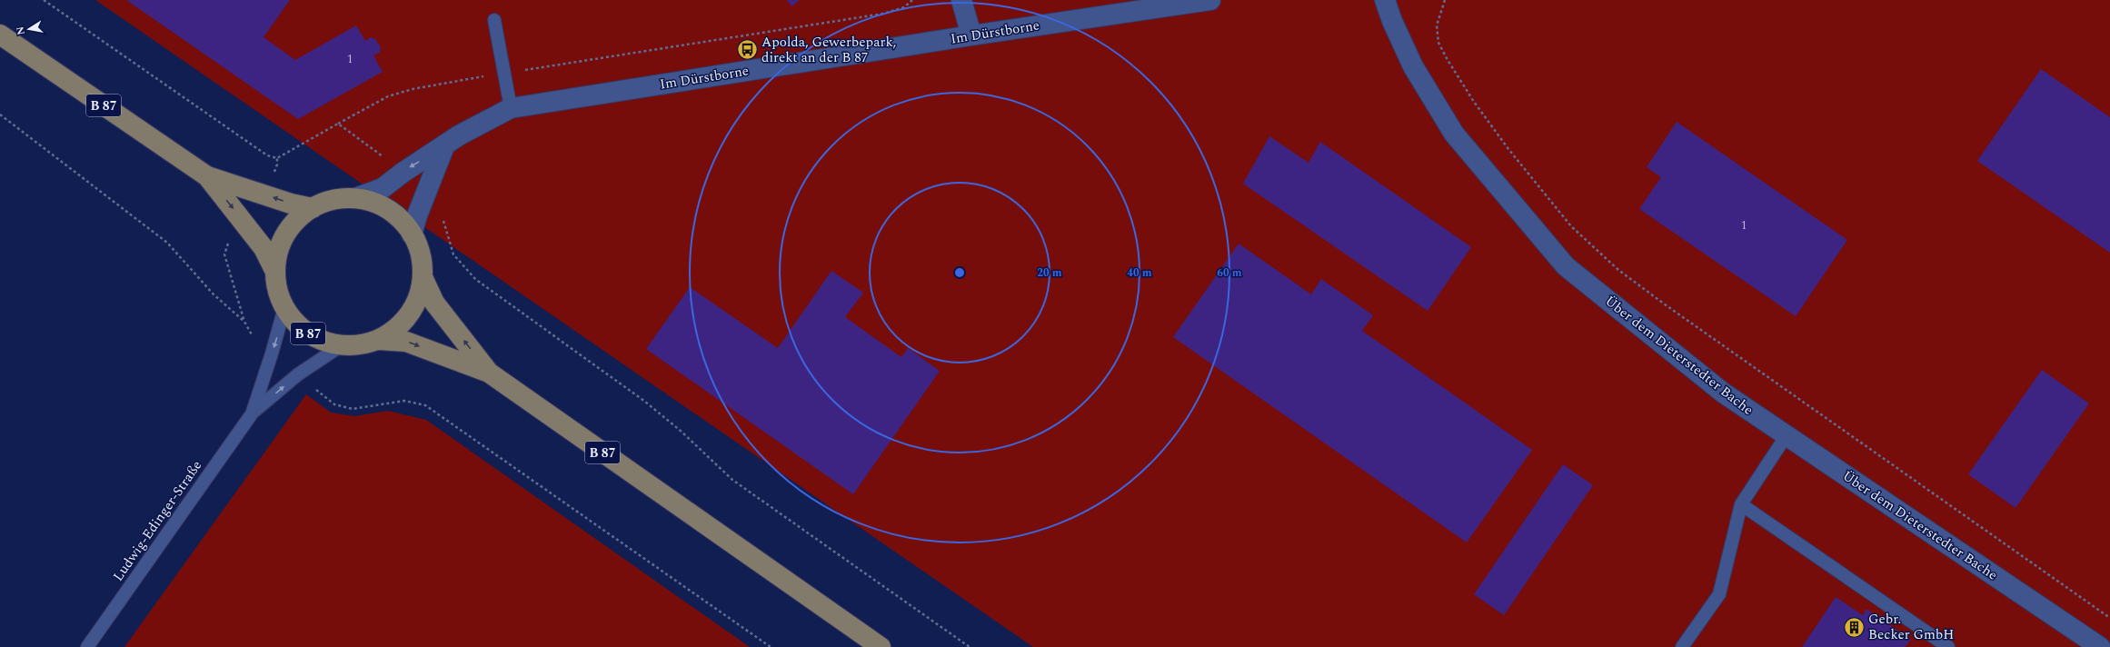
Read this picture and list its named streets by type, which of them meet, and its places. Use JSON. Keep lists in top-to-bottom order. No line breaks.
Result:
{"streets":{"main road":["B 87"],"street":["Im Dürstborne","Über dem Dieterstedter Bache"],"lane":["Ludwig-Edinger-Straße"]},"crossings":[["Im Dürstborne","B 87"],["B 87","Ludwig-Edinger-Straße"]],"places":{"bus stop":["Apolda, Gewerbepark, direkt an der B 87"],"building":["Gebr. Becker GmbH"]},"house_numbers":["1","1"],"north":"left","rings":["20 m","40 m","60 m"]}
